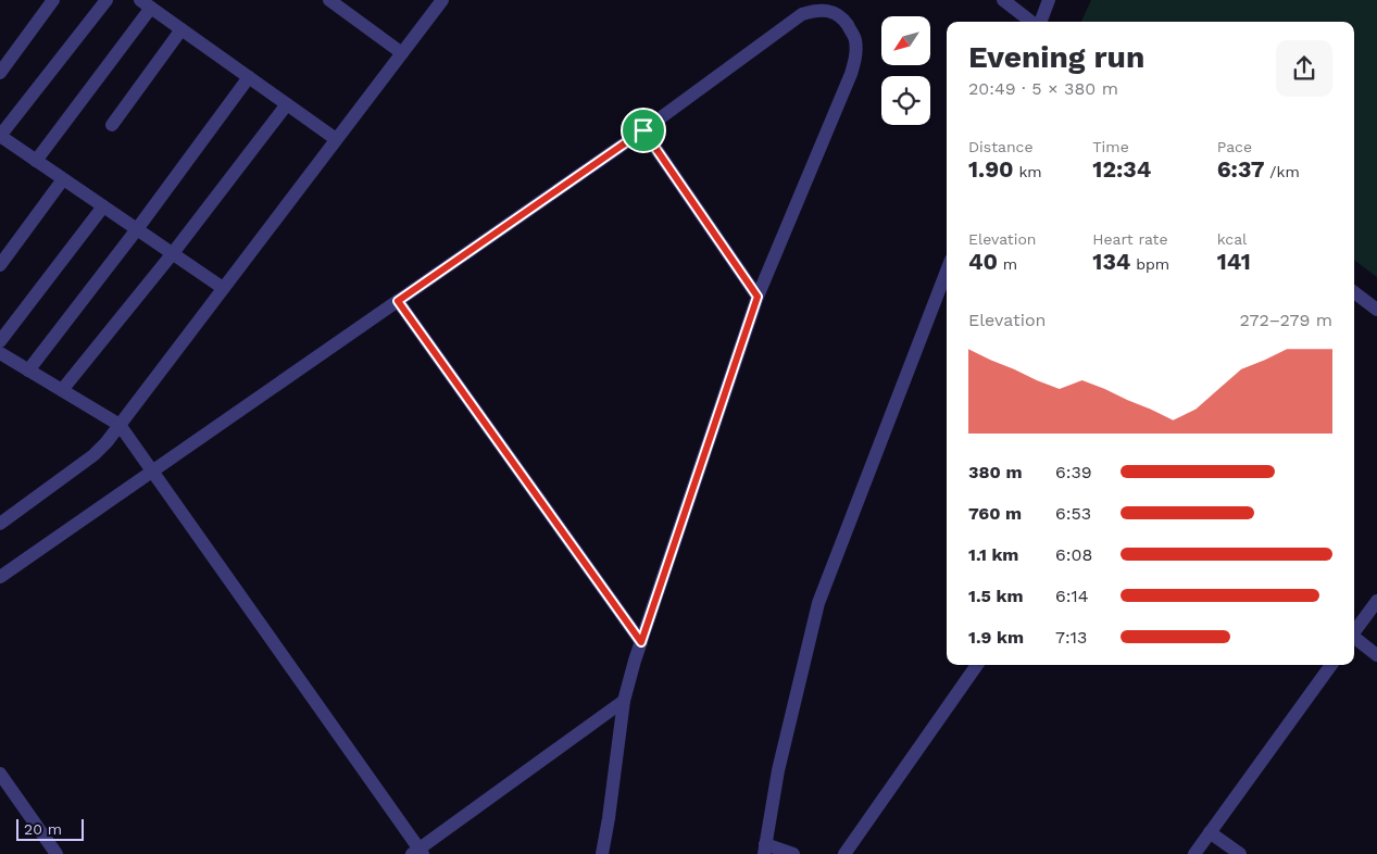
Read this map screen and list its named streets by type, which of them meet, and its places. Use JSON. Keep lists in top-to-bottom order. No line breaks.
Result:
{"scale_bar":"20 m","north":"bottom left","page":{"heading":["Evening run","20:49 · 5 × 380 m"],"stats":[["Distance","1.90 km"],["Time","12:34"],["Pace","6:37 /km"],["Elevation","40 m"],["Heart rate","134 bpm"],["kcal","141"]],"chart":["Elevation","272–279 m"],"list":[{"name":"380 m","note":"6:39"},{"name":"760 m","note":"6:53"},{"name":"1.1 km","note":"6:08"},{"name":"1.5 km","note":"6:14"},{"name":"1.9 km","note":"7:13"}],"scale":"20 m"}}
